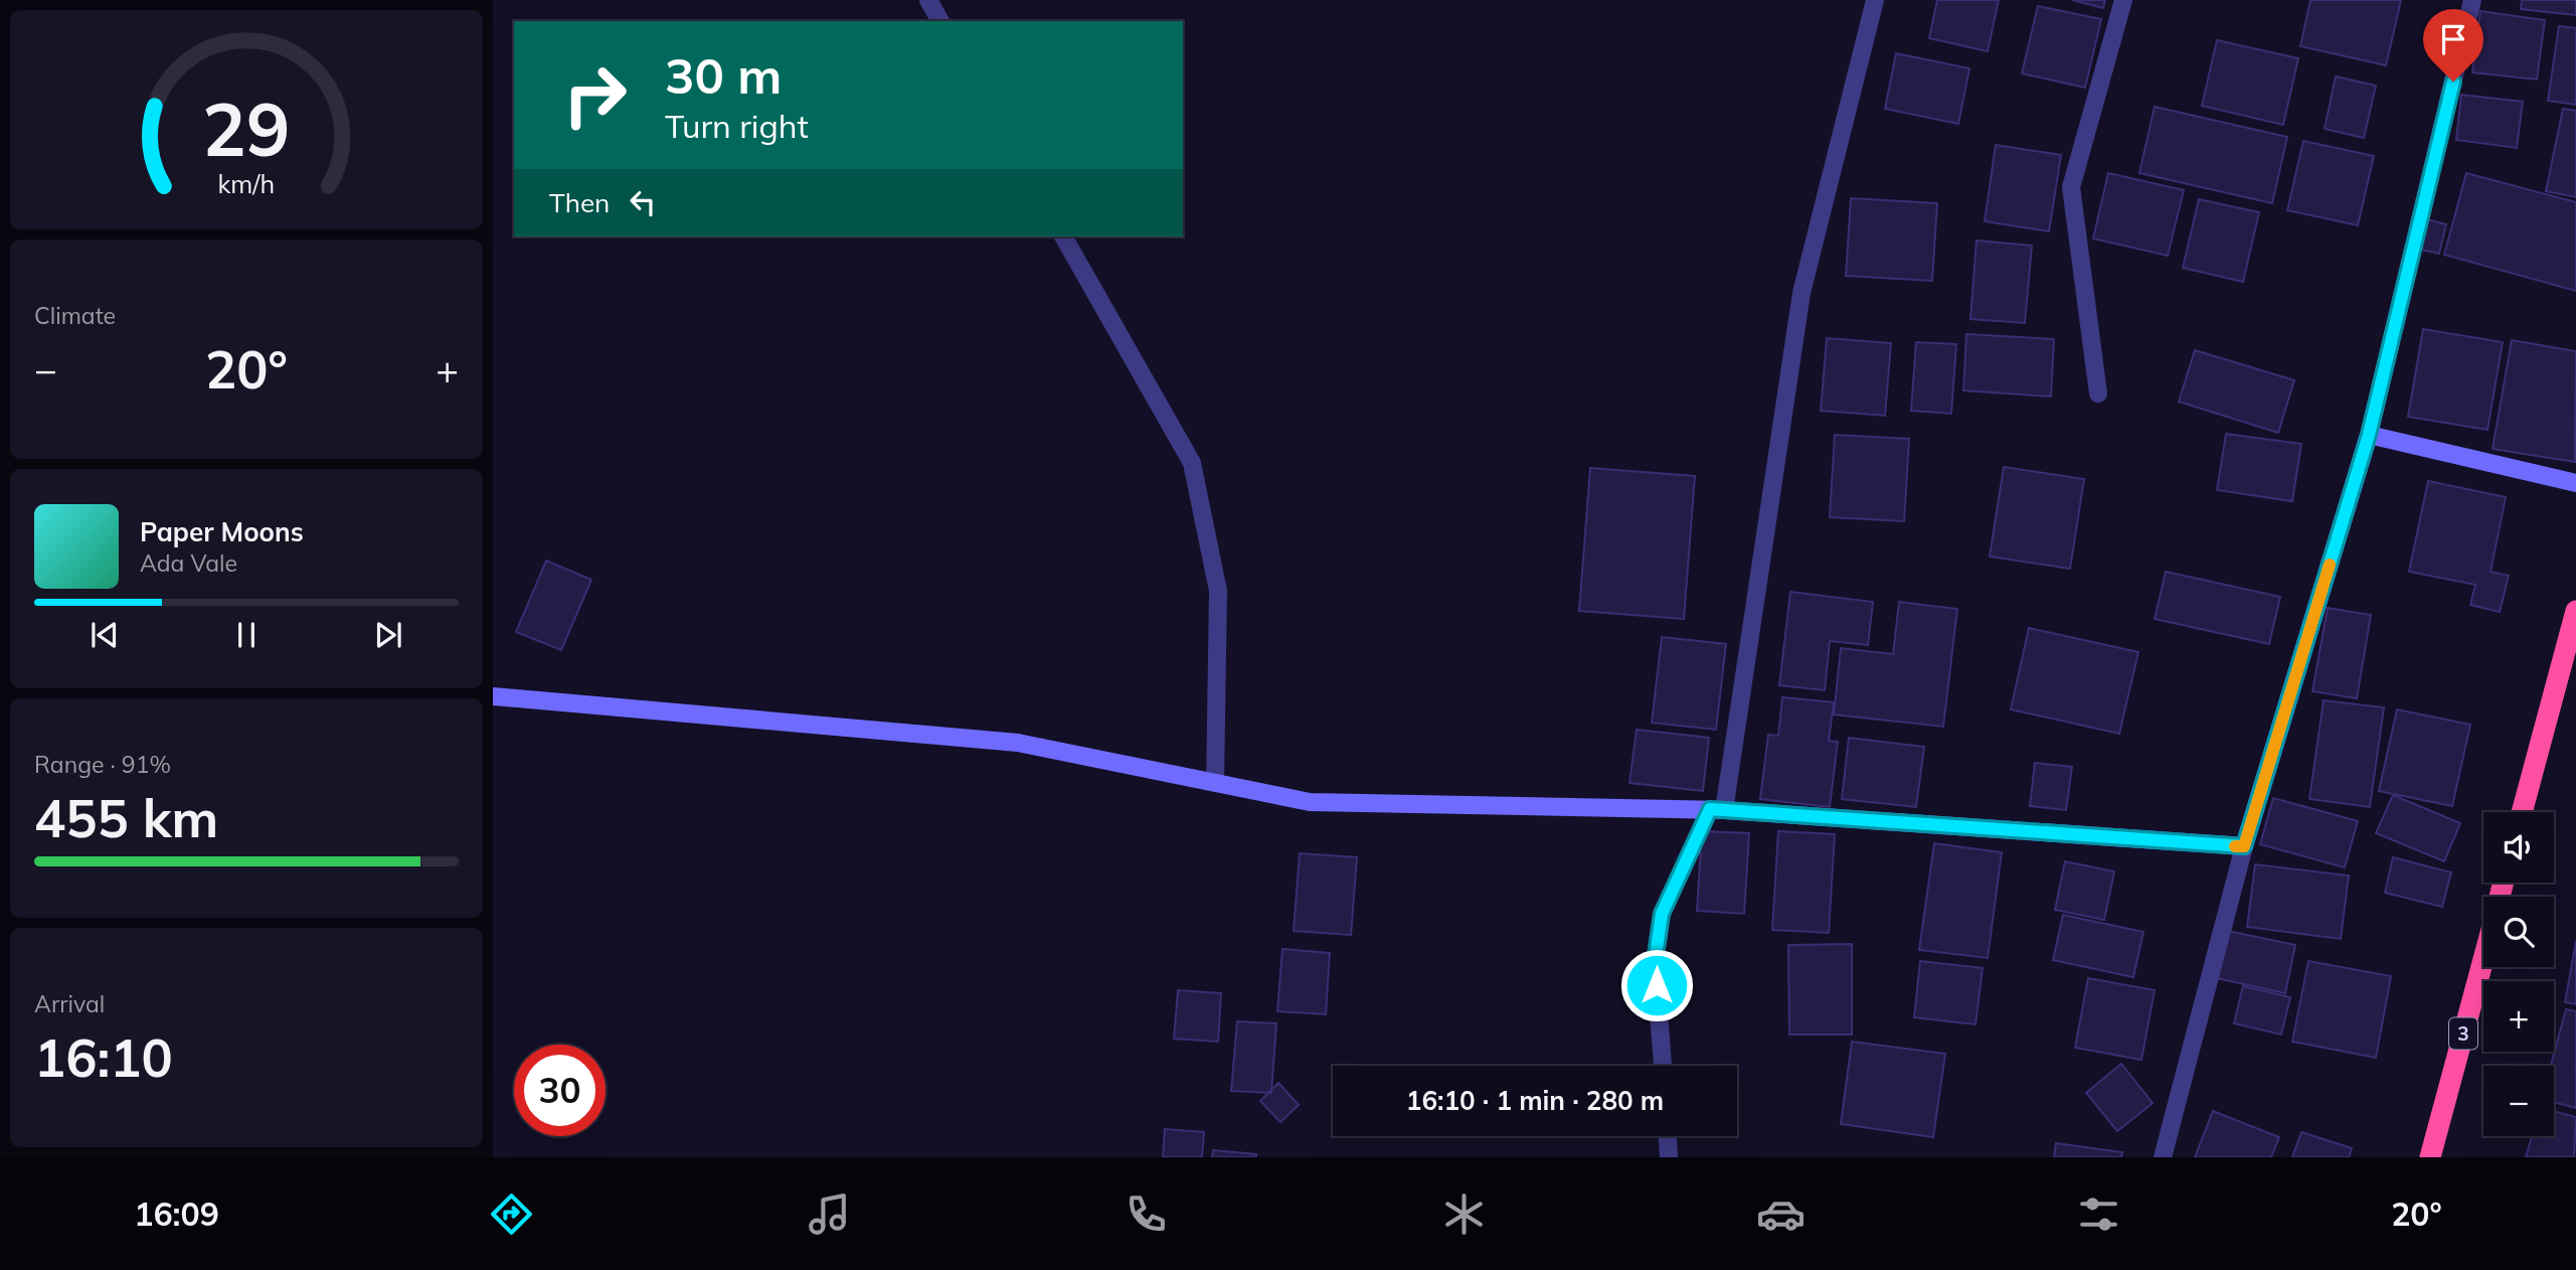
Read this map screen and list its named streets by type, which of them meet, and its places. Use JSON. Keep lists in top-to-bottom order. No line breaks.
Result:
{"streets":{"highway":["3"]},"page":{"turn":["30 m","Turn right"],"then":"Then","tile":["Climate",["Range · 91%","455 km"],["Arrival","16:10"]],"heat":["−","20°","+"],"song":["Paper Moons","Ada Vale"],"map_buttons":["+","−"],"limit":"30","trip":"16:10 · 1 min · 280 m","tabs":["16:09","20°"],"gauge":["29","km/h"]}}
